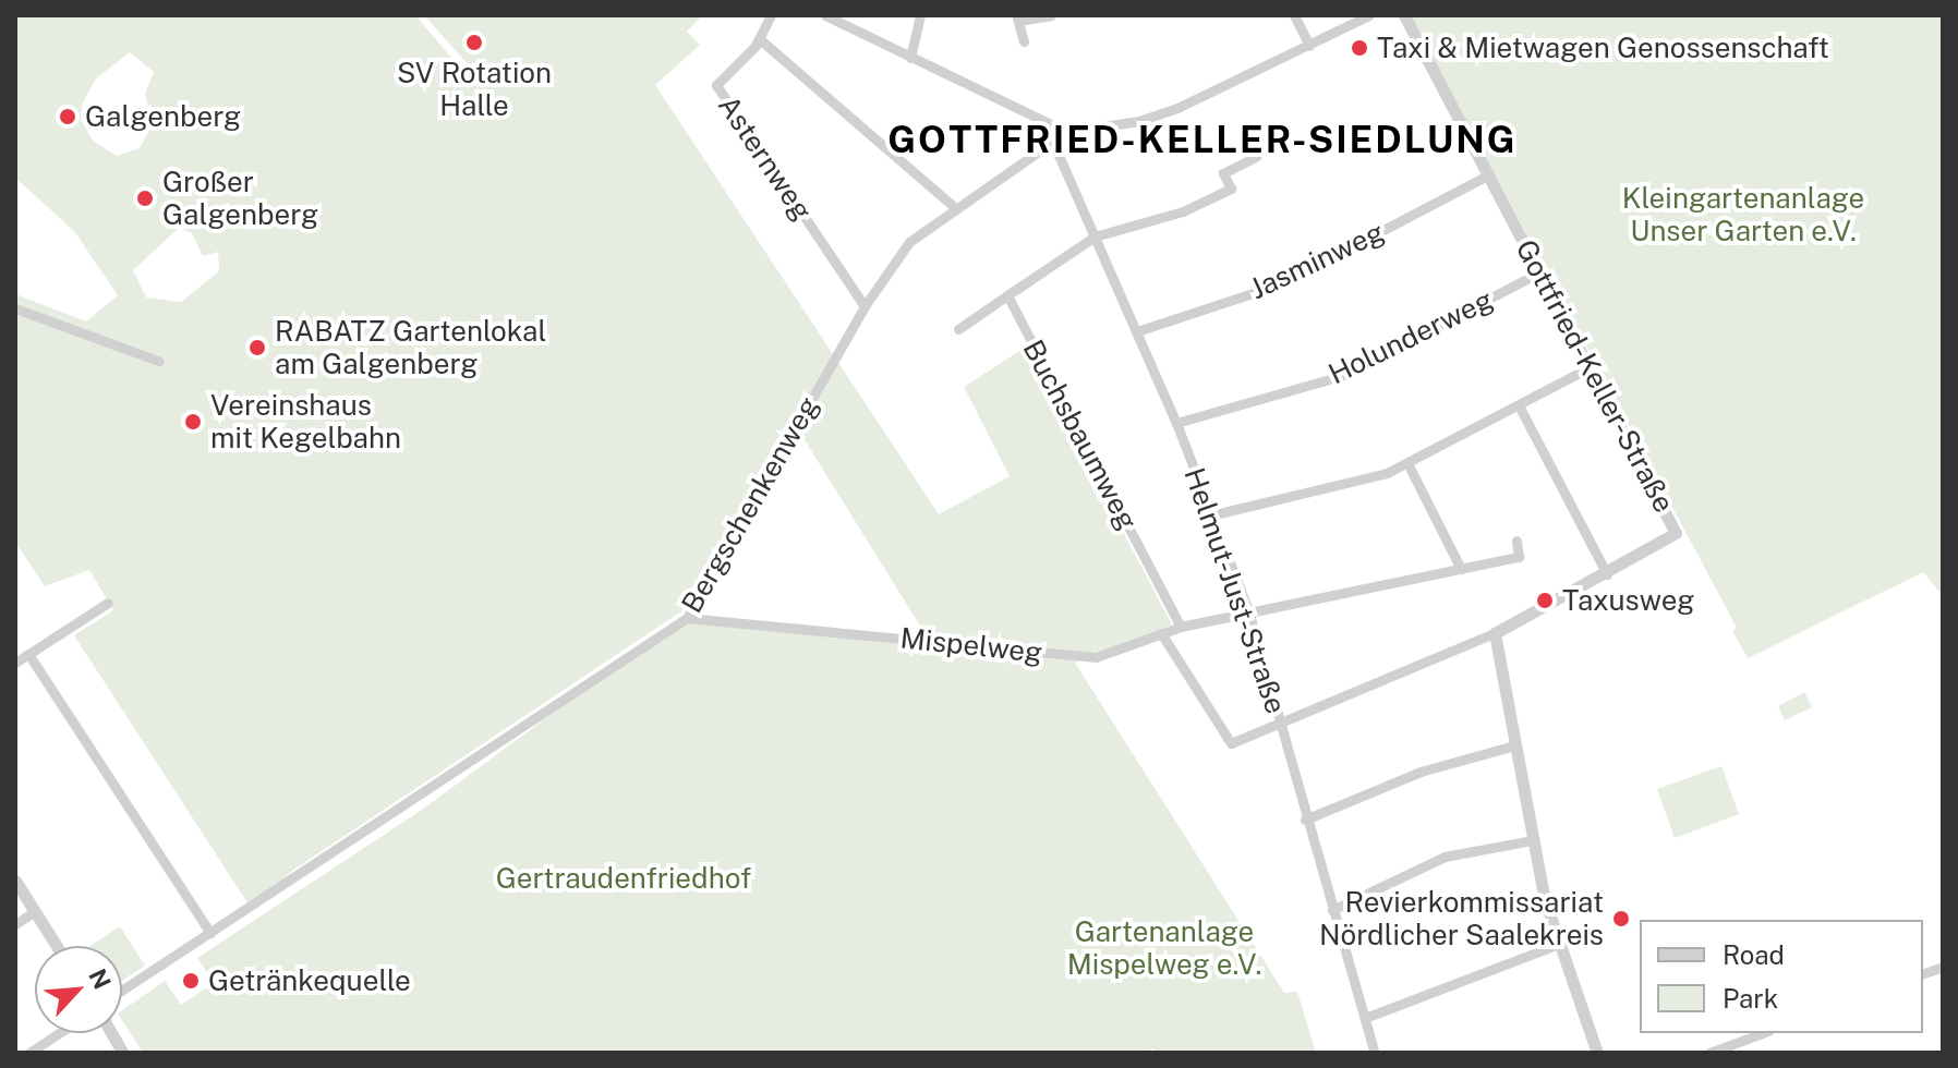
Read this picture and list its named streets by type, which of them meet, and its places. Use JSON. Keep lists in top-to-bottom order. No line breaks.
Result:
{"streets":{"street":["Asternweg","Jasminweg","Holunderweg","Gottfried-Keller-Straße","Buchsbaumweg","Bergschenkenweg","Helmut-Just-Straße","Mispelweg"]},"crossings":[["Asternweg","Bergschenkenweg"],["Jasminweg","Gottfried-Keller-Straße"],["Jasminweg","Helmut-Just-Straße"],["Holunderweg","Gottfried-Keller-Straße"],["Holunderweg","Helmut-Just-Straße"],["Gottfried-Keller-Straße","Helmut-Just-Straße"],["Gottfried-Keller-Straße","Mispelweg"],["Buchsbaumweg","Mispelweg"],["Bergschenkenweg","Helmut-Just-Straße"],["Bergschenkenweg","Mispelweg"],["Helmut-Just-Straße","Mispelweg"]],"districts":["GOTTFRIED-KELLER-SIEDLUNG"],"parks":["Kleingartenanlage Unser Garten e.V.","Gertraudenfriedhof","Gartenanlage Mispelweg e.V."],"places":["SV Rotation Halle","Taxi & Mietwagen Genossenschaft","Galgenberg","Großer Galgenberg","RABATZ Gartenlokal am Galgenberg","Vereinshaus mit Kegelbahn","Taxusweg","Revierkommissariat Nördlicher Saalekreis","Getränkequelle"],"legend":["Road","Park"],"north":"top right"}
